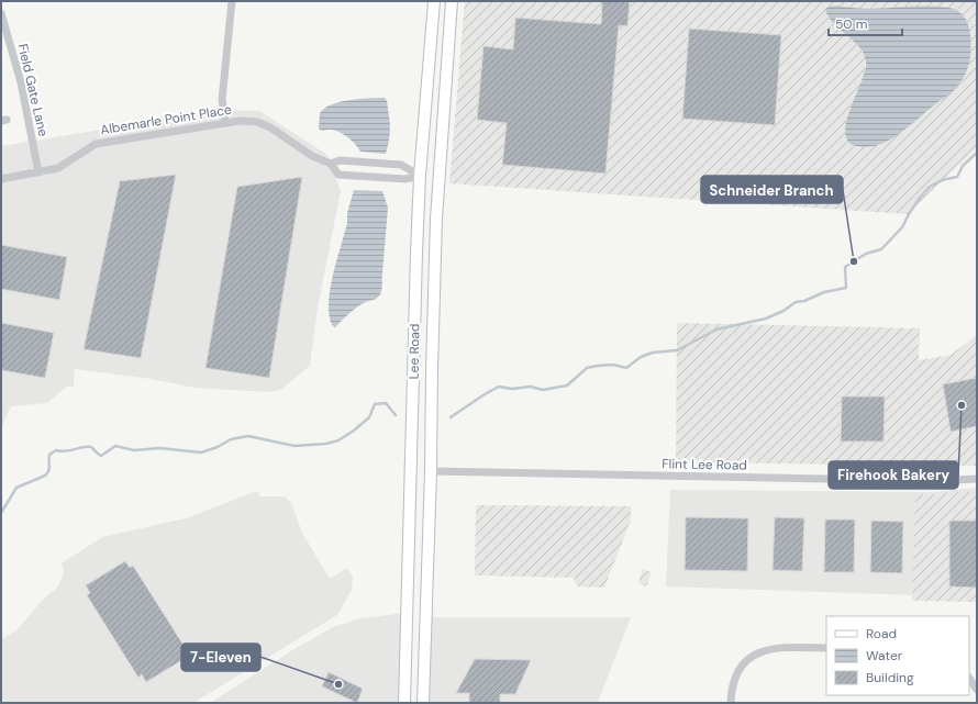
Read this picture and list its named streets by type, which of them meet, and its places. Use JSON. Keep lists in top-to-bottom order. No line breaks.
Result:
{"streets":{"street":["Field Gate Lane","Albemarle Point Place","Lee Road","Flint Lee Road"]},"crossings":[["Field Gate Lane","Albemarle Point Place"],["Albemarle Point Place","Lee Road"],["Lee Road","Flint Lee Road"]],"places":["Schneider Branch","Firehook Bakery","7-Eleven"],"legend":["Road","Water","Building"],"scale_bar":"50 m"}
